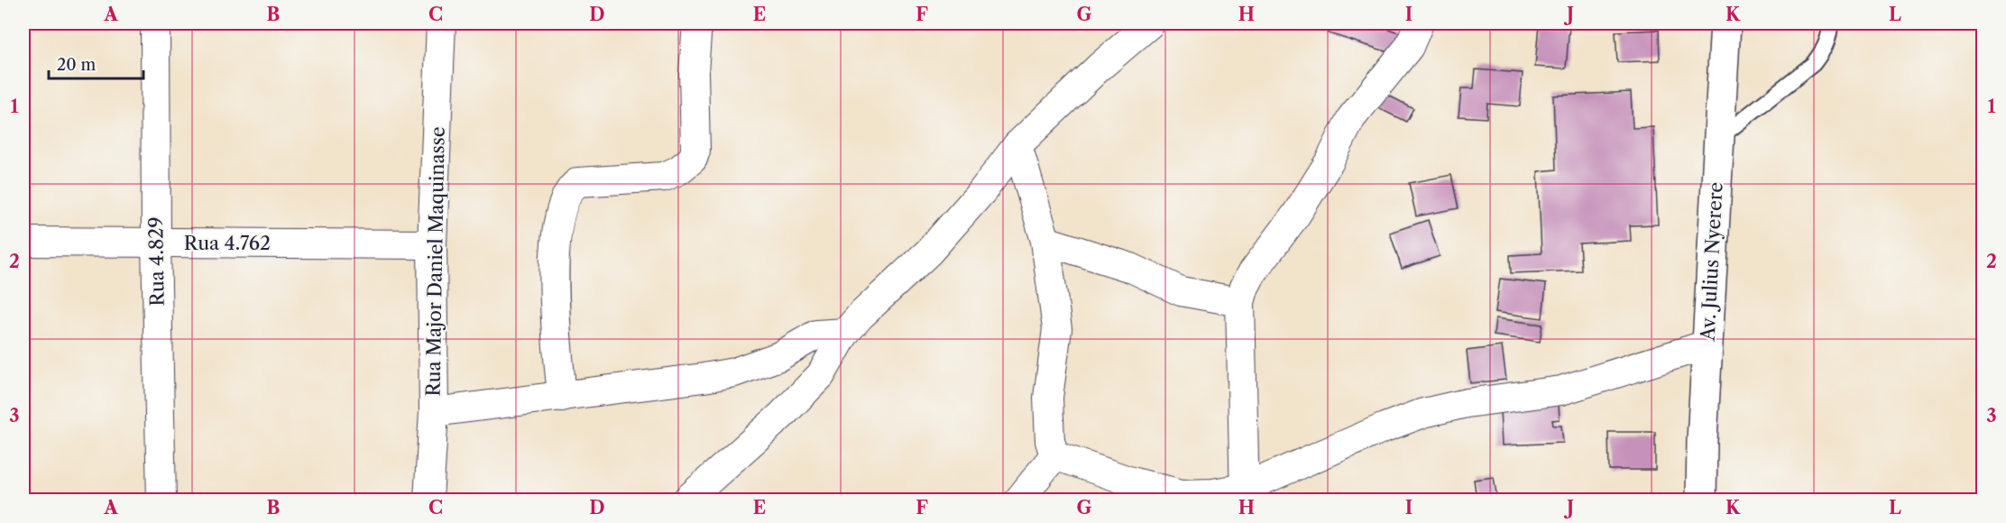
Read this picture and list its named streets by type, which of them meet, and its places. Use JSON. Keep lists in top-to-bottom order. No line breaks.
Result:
{"streets":{"main road":["Av. Julius Nyerere"],"street":["Rua 4.762","Rua 4.829","Rua Major Daniel Maquinasse"]},"crossings":[["Rua 4.762","Rua 4.829"],["Rua 4.762","Rua Major Daniel Maquinasse"]],"scale_bar":"20 m","grid":{"columns":["A","B","C","D","E","F","G","H","I","J","K","L"],"rows":["1","2","3"]}}
